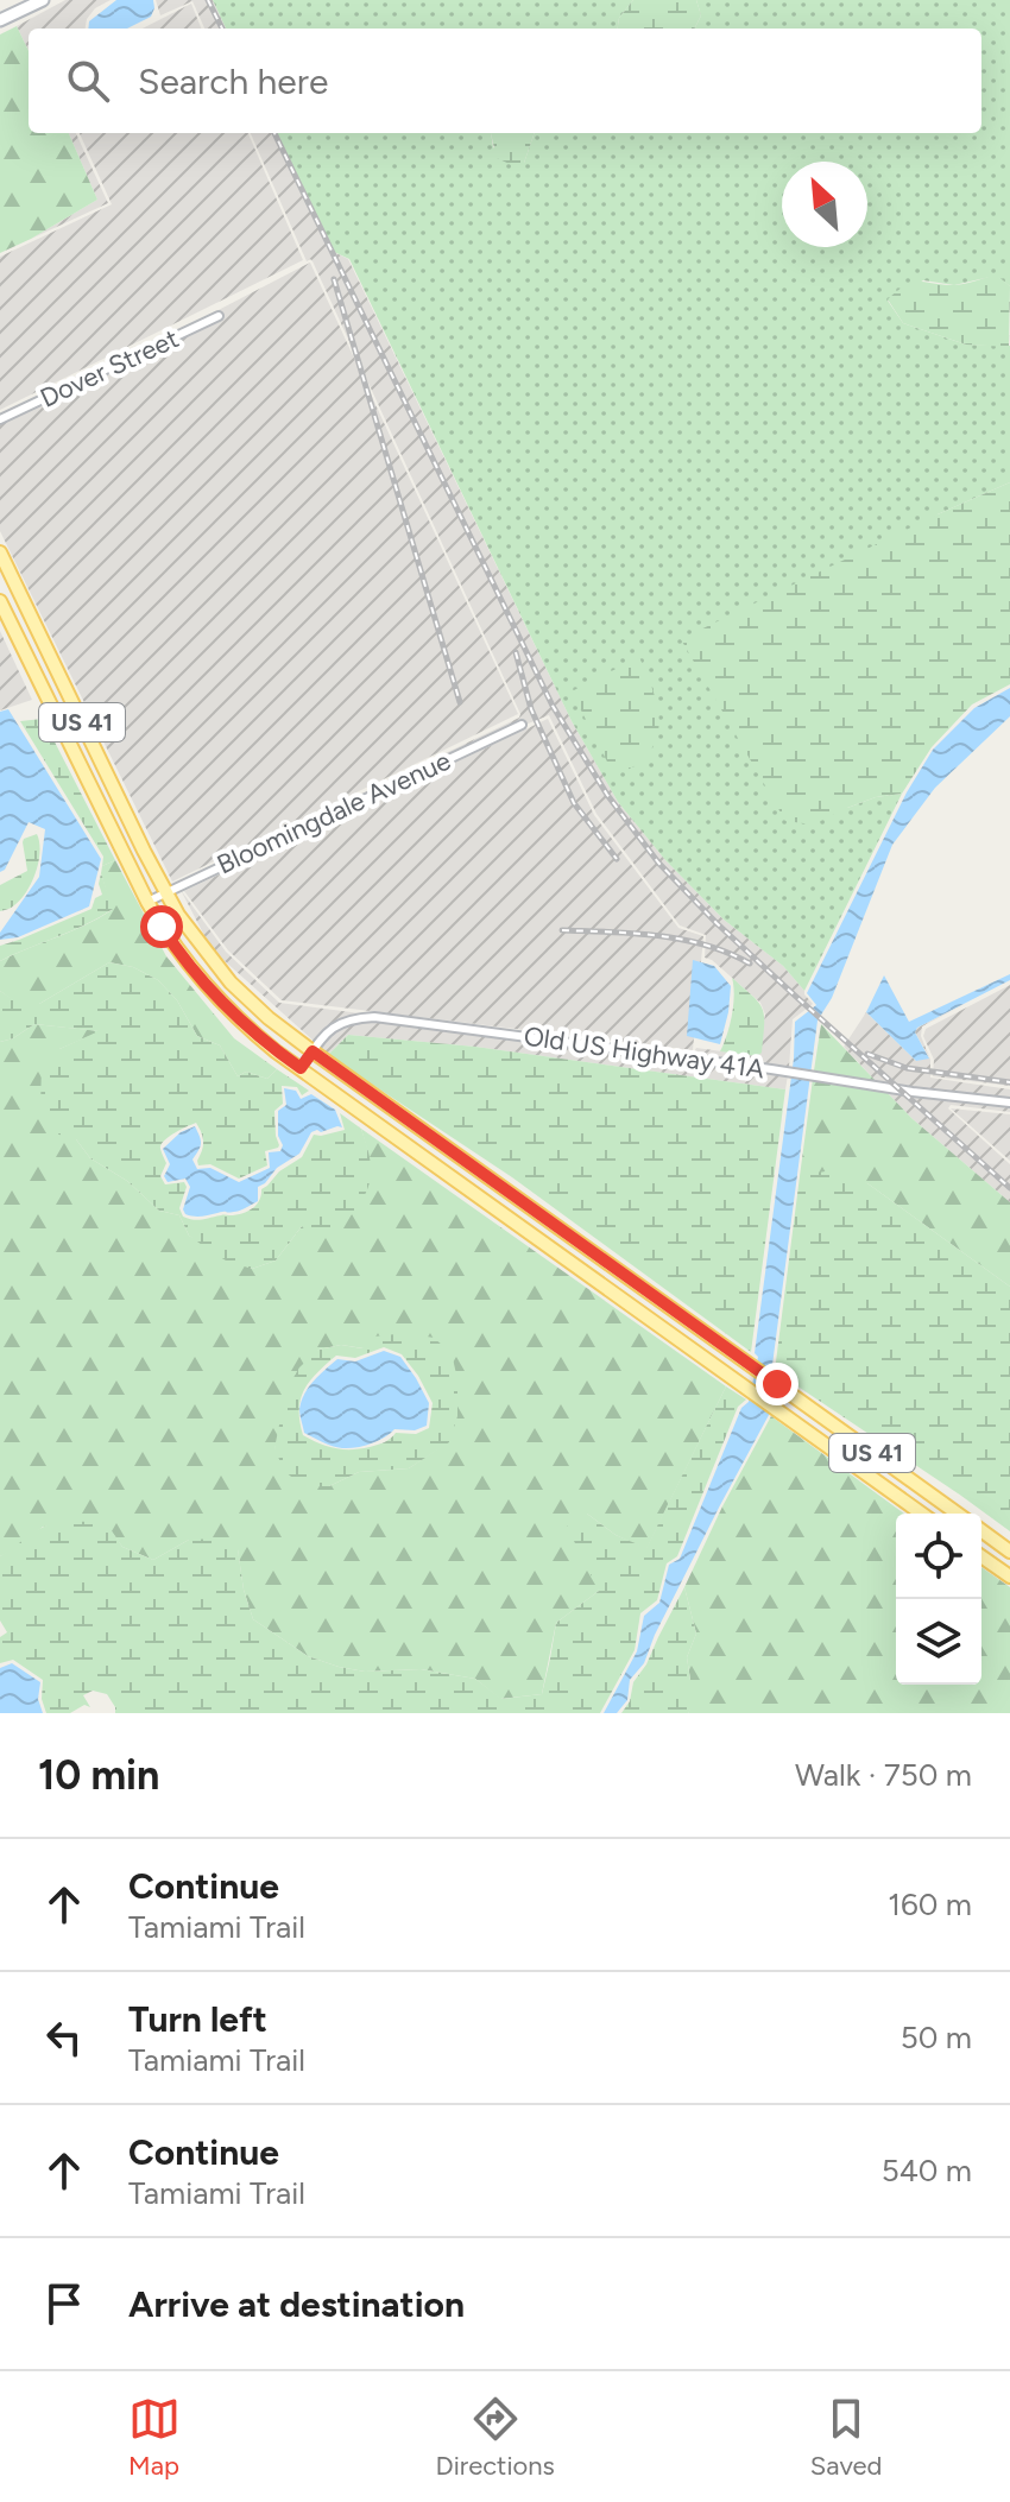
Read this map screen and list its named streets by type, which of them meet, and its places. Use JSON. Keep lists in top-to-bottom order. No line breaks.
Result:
{"streets":{"main road":["US 41"],"street":["Dover Street","Bloomingdale Avenue","Old US Highway 41A"]},"crossings":[["US 41","Bloomingdale Avenue"],["US 41","Old US Highway 41A"]],"north":"top left","page":{"search":"Search here","heading":["10 min","Walk · 750 m"],"list":[["Continue","Tamiami Trail","160 m"],["Turn left","Tamiami Trail","50 m"],["Continue","Tamiami Trail","540 m"],"Arrive at destination"],"nav":["Map","Directions","Saved"]}}
